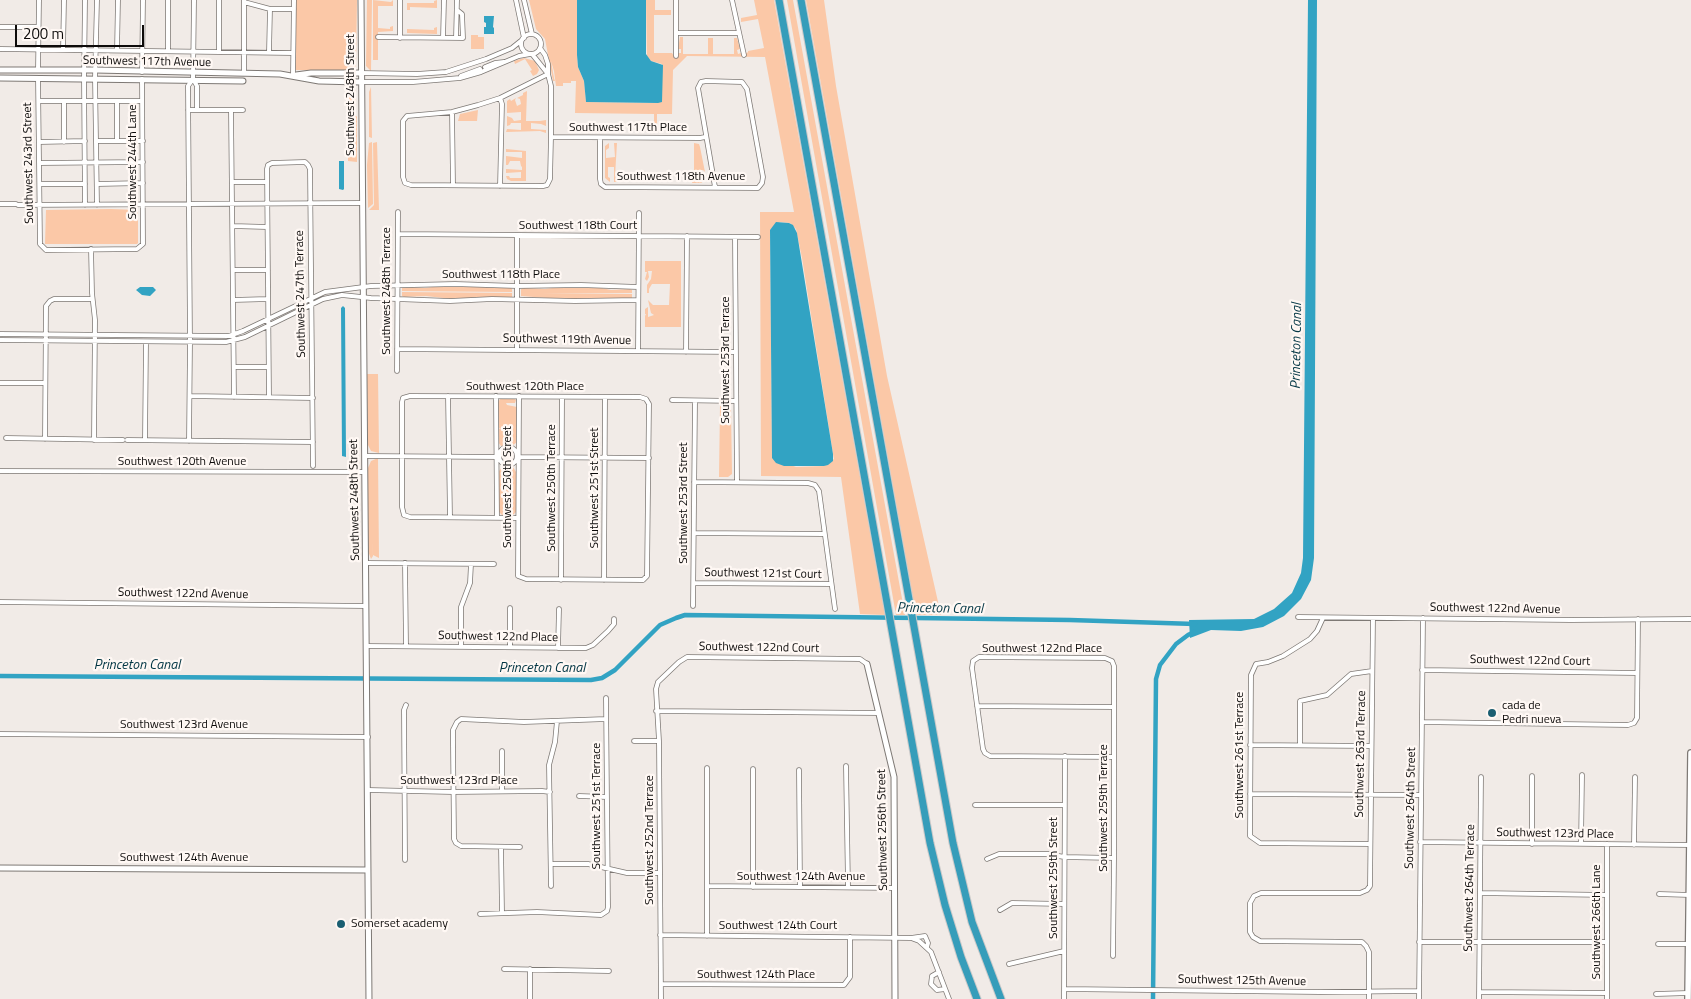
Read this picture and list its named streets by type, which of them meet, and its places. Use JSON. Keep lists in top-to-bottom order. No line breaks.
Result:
{"streets":{"street":["Southwest 117th Avenue","Southwest 248th Street","Southwest 117th Place","Southwest 244th Lane","Southwest 243rd Street","Southwest 118th Avenue","Southwest 118th Court","Southwest 118th Place","Southwest 248th Terrace","Southwest 247th Terrace","Southwest 119th Avenue","Southwest 253rd Terrace","Southwest 120th Place","Southwest 120th Avenue","Southwest 250th Street","Southwest 250th Terrace","Southwest 251st Street","Southwest 253rd Street","Southwest 121st Court","Southwest 122nd Avenue","Southwest 122nd Place","Southwest 122nd Court","Southwest 123rd Avenue","Southwest 263rd Terrace","Southwest 261st Terrace","Southwest 123rd Place","Southwest 251st Terrace","Southwest 259th Terrace","Southwest 264th Street","Southwest 256th Street","Southwest 252nd Terrace","Southwest 124th Avenue","Southwest 259th Street","Southwest 264th Terrace","Southwest 266th Lane","Southwest 124th Court","Southwest 124th Place","Southwest 125th Avenue"]},"crossings":[["Southwest 117th Avenue","Southwest 248th Street"],["Southwest 117th Avenue","Southwest 244th Lane"],["Southwest 117th Avenue","Southwest 243rd Street"],["Southwest 248th Street","Southwest 118th Place"],["Southwest 248th Street","Southwest 120th Avenue"],["Southwest 248th Street","Southwest 122nd Avenue"],["Southwest 248th Street","Southwest 122nd Place"],["Southwest 248th Street","Southwest 123rd Avenue"],["Southwest 248th Street","Southwest 123rd Place"],["Southwest 248th Street","Southwest 124th Avenue"],["Southwest 117th Place","Southwest 118th Avenue"],["Southwest 244th Lane","Southwest 243rd Street"],["Southwest 118th Court","Southwest 248th Terrace"],["Southwest 118th Court","Southwest 253rd Terrace"],["Southwest 118th Place","Southwest 248th Terrace"],["Southwest 118th Place","Southwest 247th Terrace"],["Southwest 248th Terrace","Southwest 119th Avenue"],["Southwest 119th Avenue","Southwest 253rd Terrace"],["Southwest 120th Place","Southwest 250th Street"],["Southwest 120th Place","Southwest 250th Terrace"],["Southwest 120th Place","Southwest 251st Street"],["Southwest 250th Street","Southwest 250th Terrace"],["Southwest 253rd Street","Southwest 121st Court"],["Southwest 122nd Avenue","Southwest 263rd Terrace"],["Southwest 122nd Avenue","Southwest 261st Terrace"],["Southwest 122nd Avenue","Southwest 264th Street"],["Southwest 122nd Place","Southwest 259th Terrace"],["Southwest 122nd Court","Southwest 264th Street"],["Southwest 122nd Court","Southwest 256th Street"],["Southwest 122nd Court","Southwest 252nd Terrace"],["Southwest 263rd Terrace","Southwest 261st Terrace"],["Southwest 263rd Terrace","Southwest 125th Avenue"],["Southwest 123rd Place","Southwest 264th Street"],["Southwest 123rd Place","Southwest 264th Terrace"],["Southwest 123rd Place","Southwest 266th Lane"],["Southwest 264th Street","Southwest 125th Avenue"],["Southwest 256th Street","Southwest 124th Avenue"],["Southwest 256th Street","Southwest 124th Court"],["Southwest 252nd Terrace","Southwest 124th Court"],["Southwest 252nd Terrace","Southwest 124th Place"],["Southwest 259th Street","Southwest 125th Avenue"],["Southwest 124th Court","Southwest 124th Place"]],"water":["Princeton Canal"],"places":["cada de Pedri nueva","Somerset academy"],"scale_bar":"200 m"}
